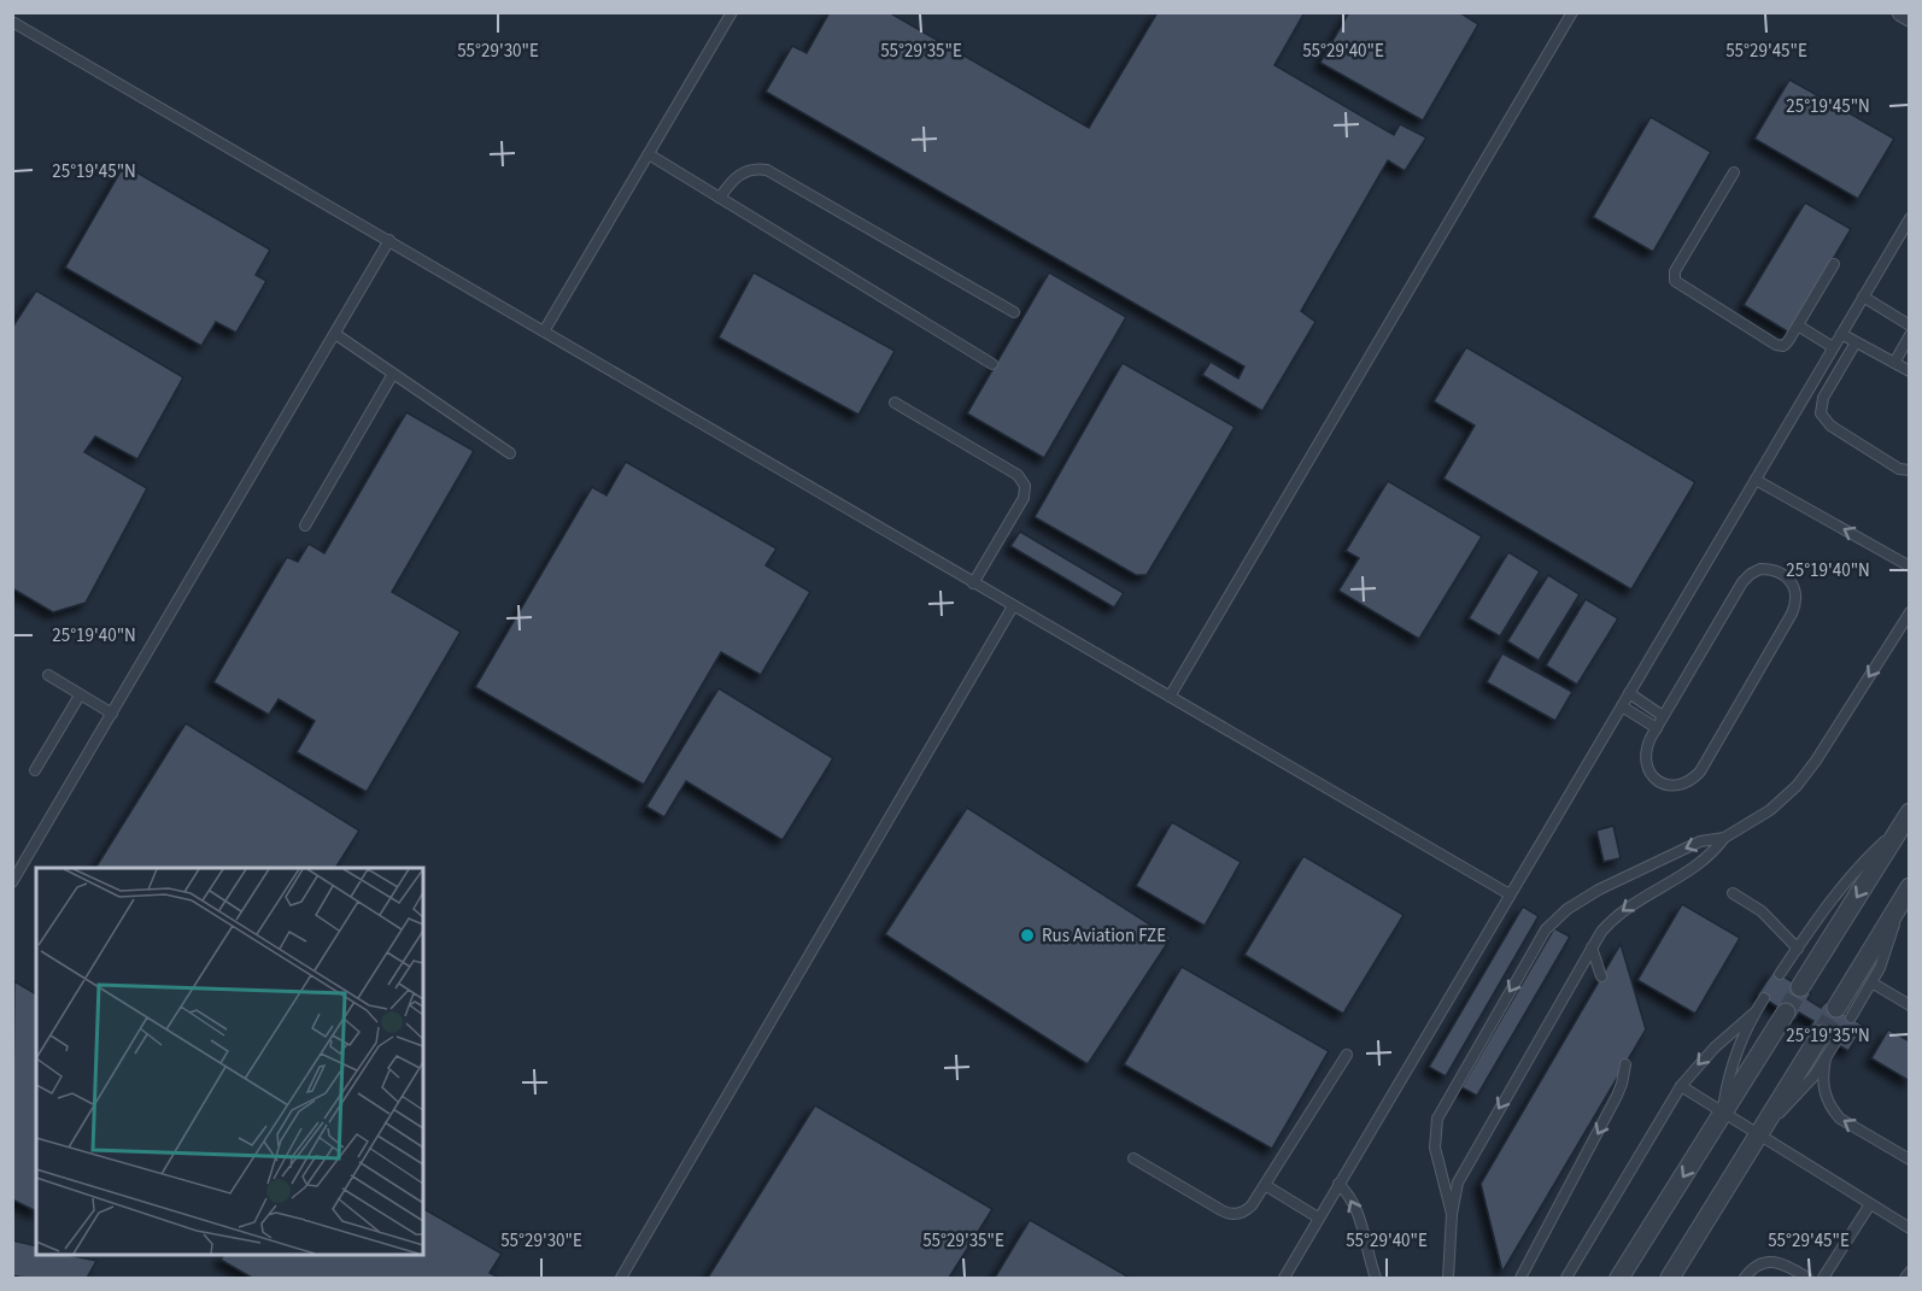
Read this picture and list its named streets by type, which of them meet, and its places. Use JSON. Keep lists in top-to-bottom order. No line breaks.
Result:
{"places":["Rus Aviation FZE"],"coordinates":["55°29'30\"E","55°29'35\"E","55°29'40\"E","55°29'45\"E","25°19'45\"N","25°19'40\"N","25°19'35\"N"]}
